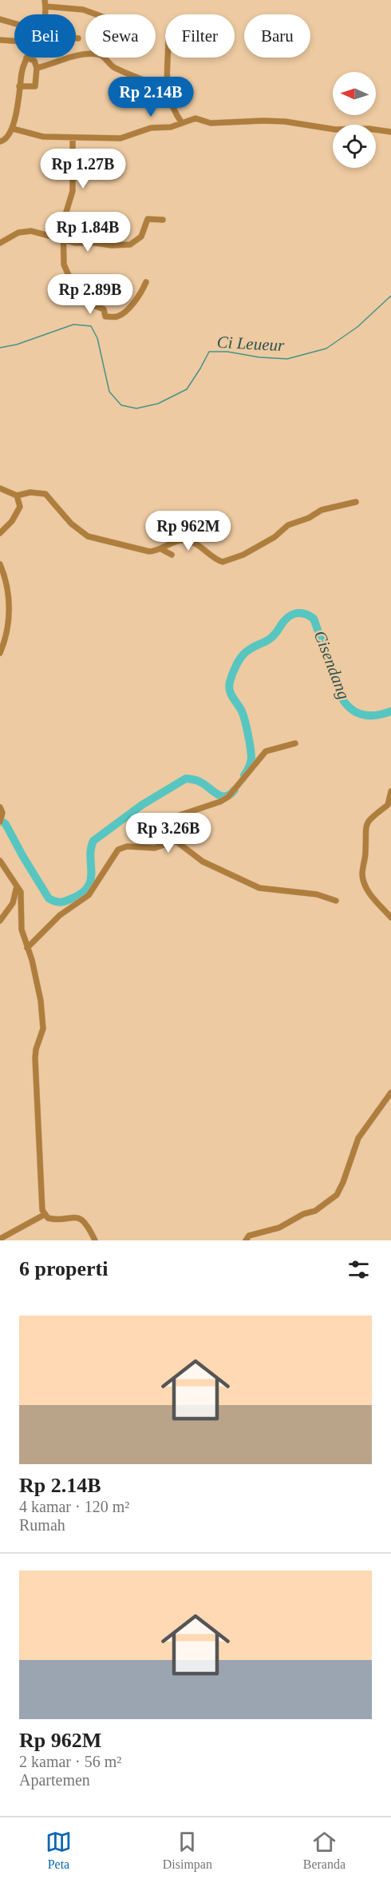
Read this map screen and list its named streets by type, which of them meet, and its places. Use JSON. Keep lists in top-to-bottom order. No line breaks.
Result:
{"water":["Ci Leueur","Cisendang"],"north":"left","page":{"chip":["Beli","Sewa","Filter","Baru"],"price":["Rp 2.14B","Rp 1.27B","Rp 1.84B","Rp 2.89B","Rp 962M","Rp 3.26B"],"heading":"6 properti","list":[{"name":"Rp 2.14B","note":"4 kamar · 120 m² · Rumah"},{"name":"Rp 962M","note":"2 kamar · 56 m² · Apartemen"}],"tabs":["Peta","Disimpan","Beranda"]}}
